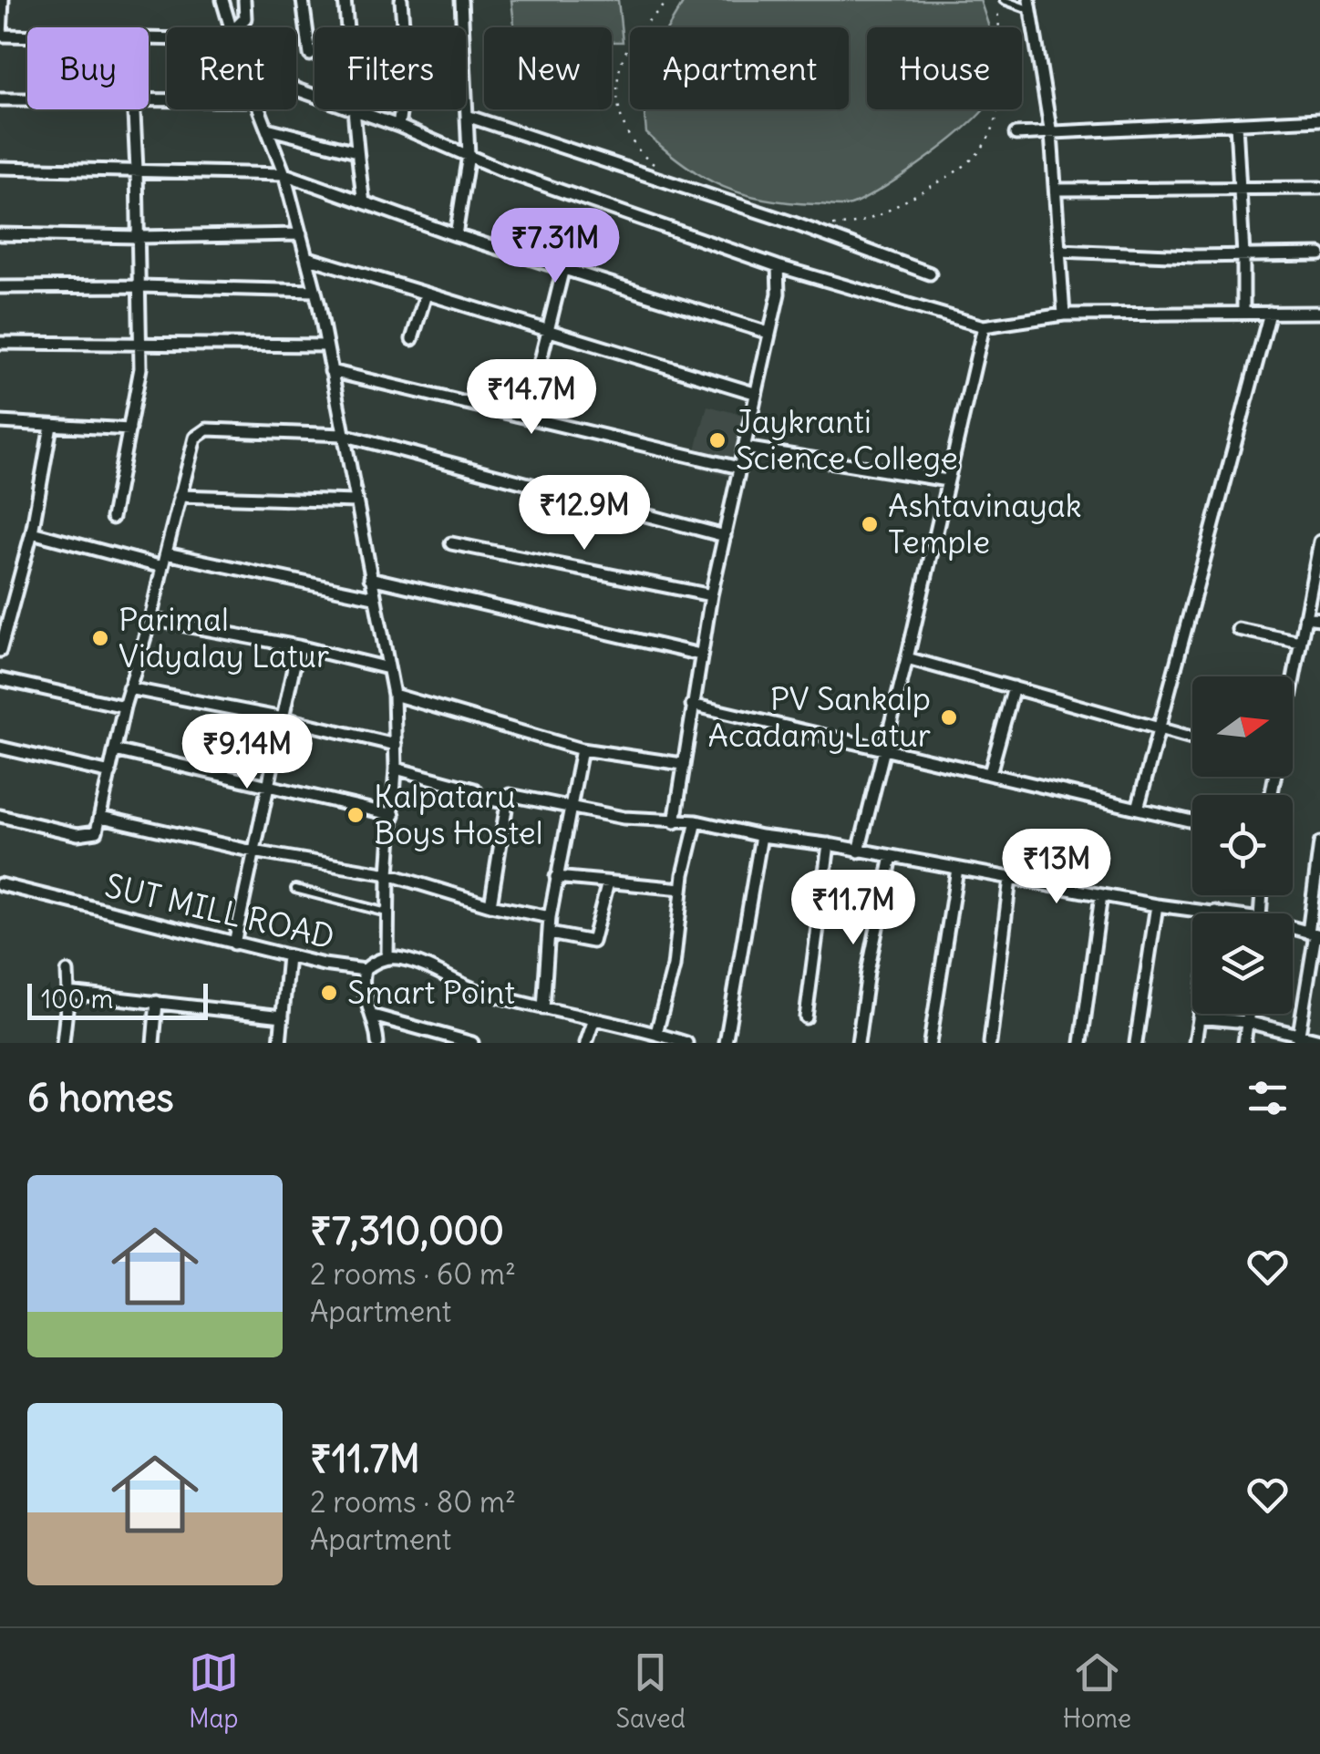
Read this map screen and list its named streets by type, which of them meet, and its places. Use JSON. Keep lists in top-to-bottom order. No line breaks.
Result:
{"streets":{"street":["SUT MILL ROAD"]},"places":["Jaykranti Science College","Ashtavinayak Temple","Parimal Vidyalay Latur","PV Sankalp Acadamy Latur","Kalpataru Boys Hostel","Smart Point"],"scale_bar":"100 m","north":"right","page":{"chip":["Buy","Rent","Filters","New","Apartment","House"],"price":["₹7.31M","₹14.7M","₹12.9M","₹9.14M","₹13M","₹11.7M"],"scale":"100 m","heading":"6 homes","list":[{"name":"₹7,310,000","note":"2 rooms · 60 m² · Apartment"},{"name":"₹11.7M","note":"2 rooms · 80 m² · Apartment"}],"tabs":["Map","Saved","Home"]}}
